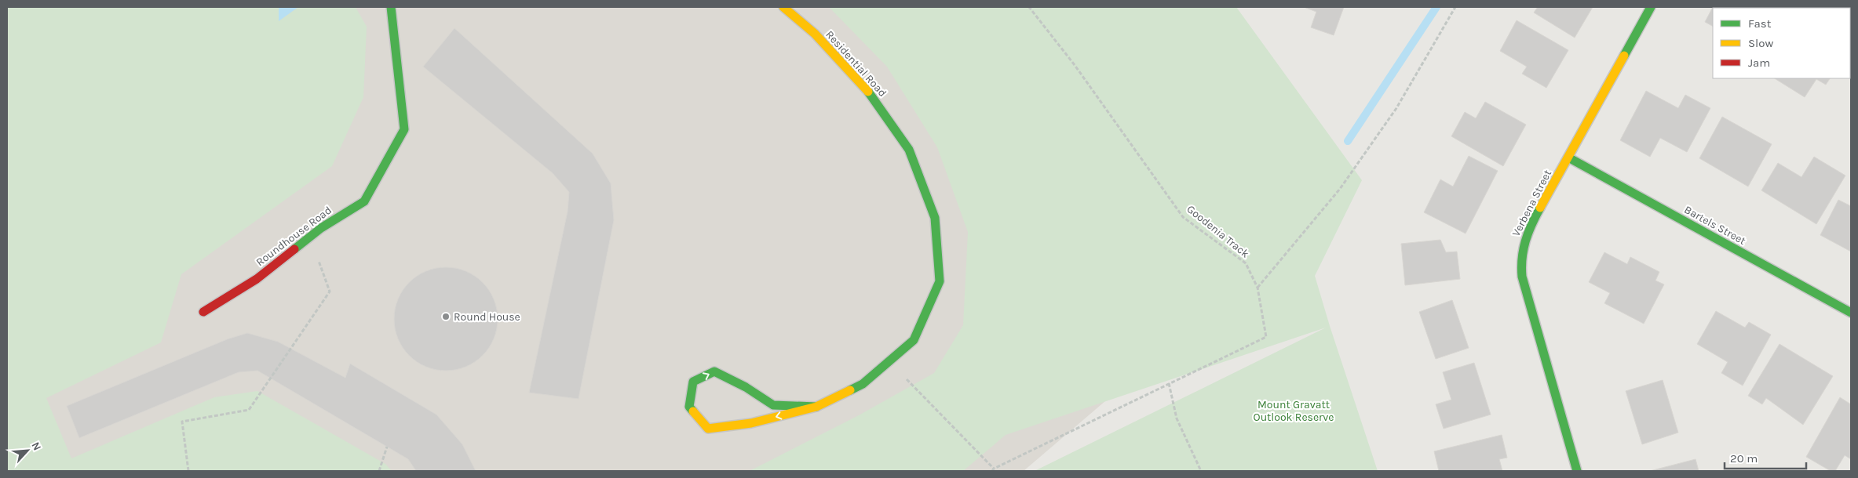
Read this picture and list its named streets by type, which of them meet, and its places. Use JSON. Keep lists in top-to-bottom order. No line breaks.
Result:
{"streets":{"street":["Residential Road","Verbena Street","Bartels Street","Roundhouse Road"],"path":["Goodenia Track"]},"crossings":[["Verbena Street","Bartels Street"]],"parks":["Mount Gravatt Outlook Reserve"],"places":["Round House"],"legend":["Fast","Slow","Jam"],"scale_bar":"20 m","north":"top right"}
